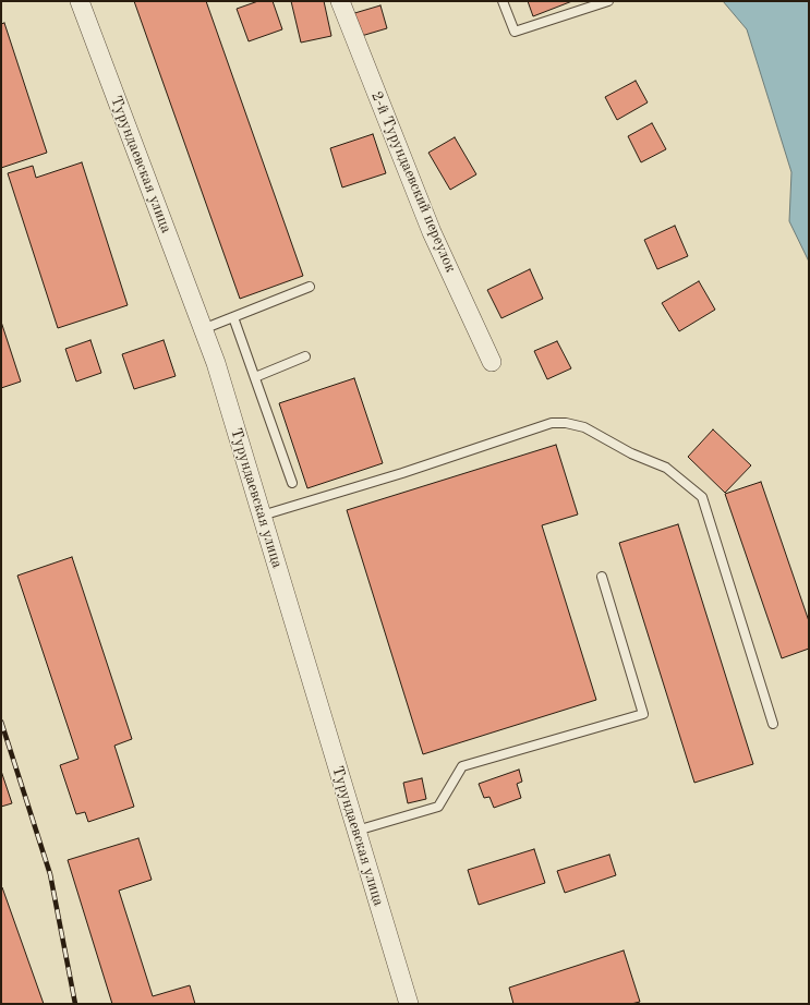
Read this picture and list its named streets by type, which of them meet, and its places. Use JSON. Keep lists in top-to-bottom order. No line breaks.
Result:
{"streets":{"street":["Турундаевская улица","2-й Турундаевский переулок"]}}
